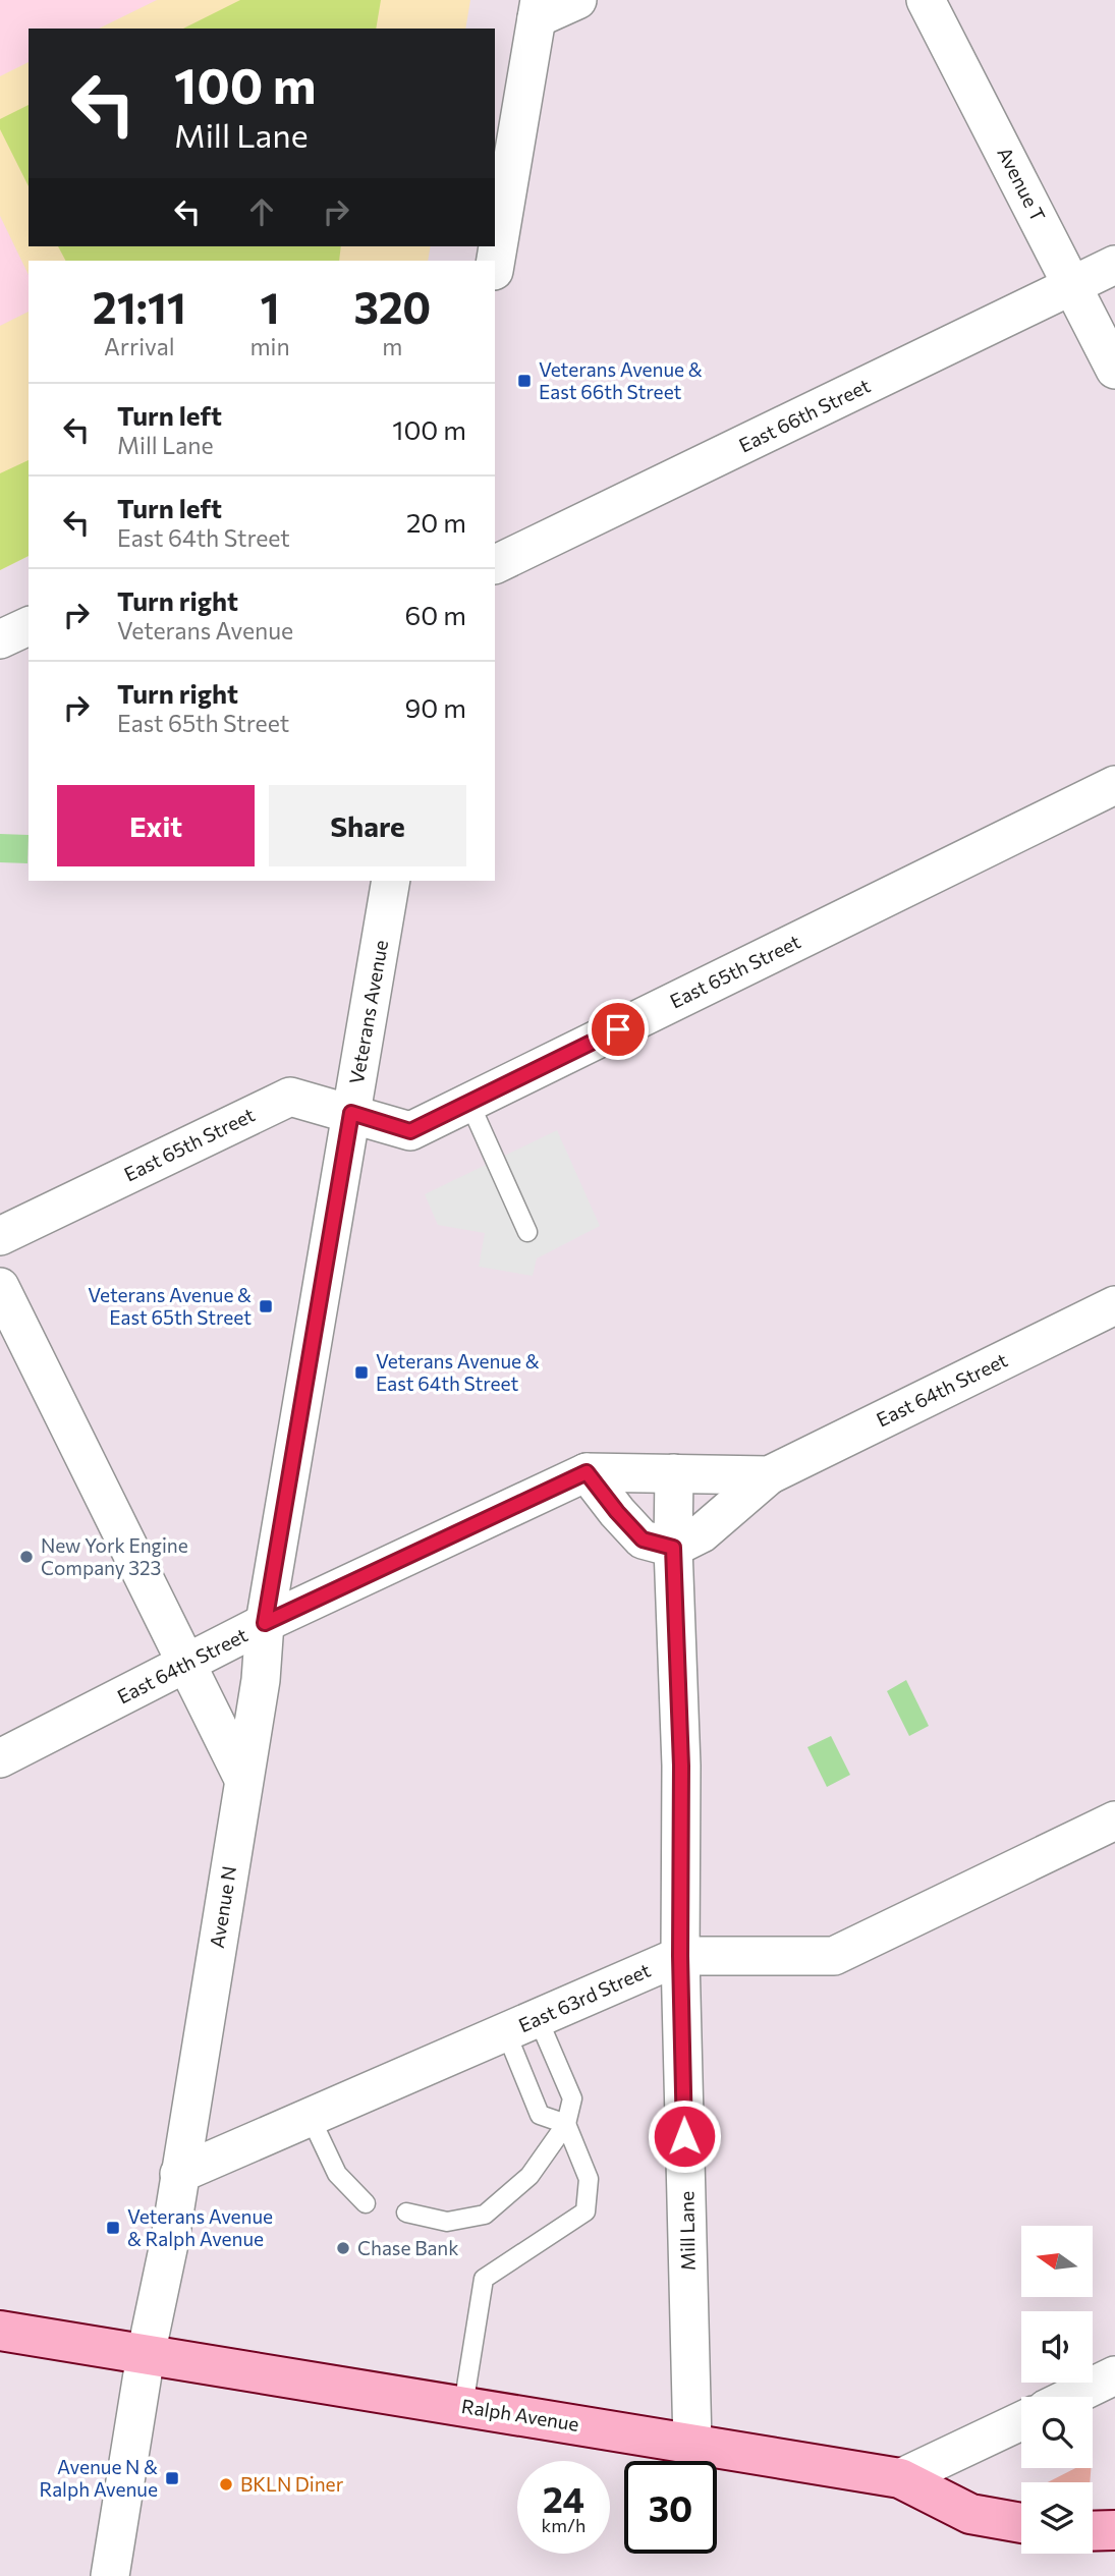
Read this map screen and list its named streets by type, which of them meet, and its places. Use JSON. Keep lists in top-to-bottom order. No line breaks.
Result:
{"streets":{"main road":["Ralph Avenue"],"street":["Avenue T","East 66th Street","East 65th Street","Veterans Avenue","East 64th Street","Avenue N","East 63rd Street","Mill Lane"]},"crossings":[["Avenue T","East 66th Street"],["East 65th Street","Veterans Avenue"],["Veterans Avenue","East 64th Street"],["Veterans Avenue","Avenue N"],["East 64th Street","Mill Lane"],["Avenue N","East 63rd Street"],["Avenue N","Ralph Avenue"],["East 63rd Street","Mill Lane"],["Mill Lane","Ralph Avenue"]],"places":{"transit":["Veterans Avenue & East 66th Street","Veterans Avenue & East 65th Street","Veterans Avenue & East 64th Street","Veterans Avenue & Ralph Avenue","Avenue N & Ralph Avenue"],"other":["New York Engine Company 323","Chase Bank","BKLN Diner"]},"north":"left","page":{"turn":["100 m","Mill Lane"],"eta":["21:11","Arrival","1","min","320","m"],"list":[{"name":"Turn left","note":"Mill Lane","value":"100 m"},{"name":"Turn left","note":"East 64th Street","value":"20 m"},{"name":"Turn right","note":"Veterans Avenue","value":"60 m"},{"name":"Turn right","note":"East 65th Street","value":"90 m"}],"buttons":["Exit","Share"],"speed":"24 km/h","limit":"30"}}
